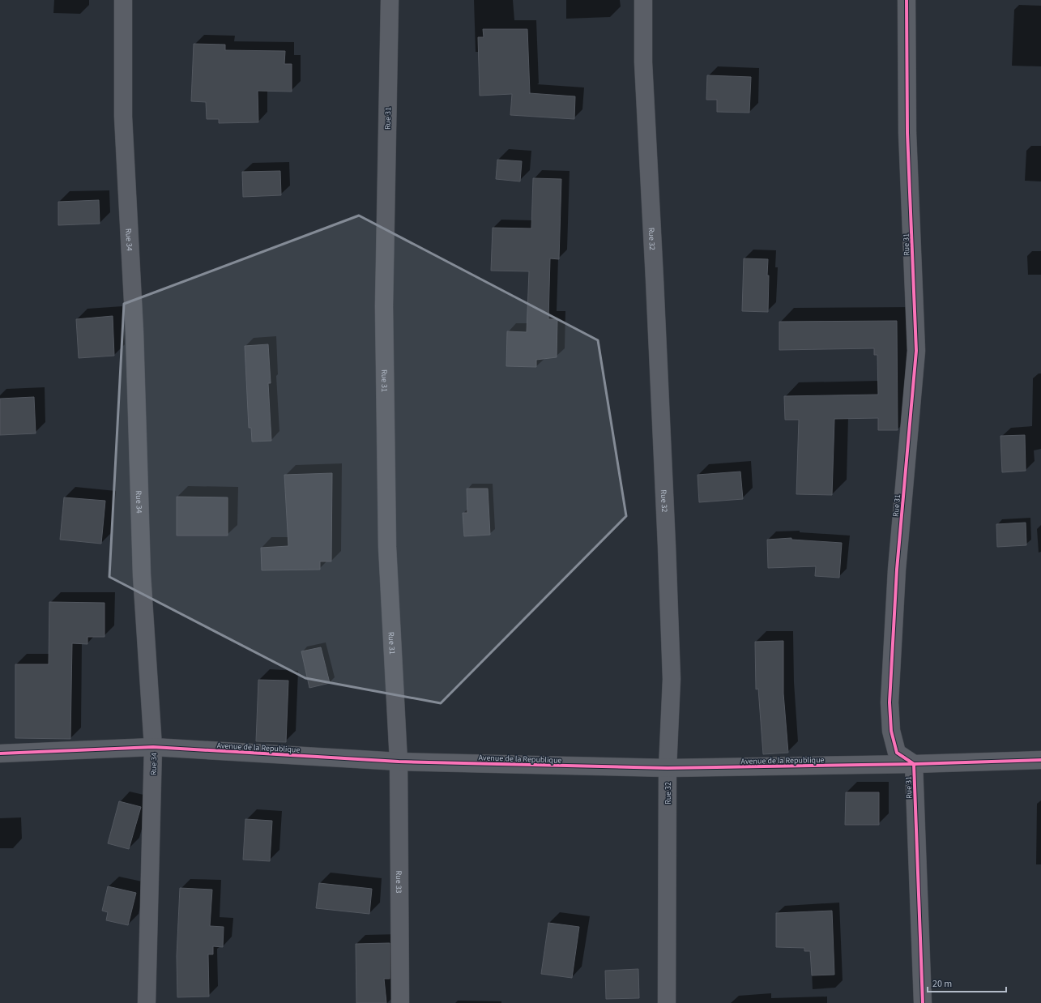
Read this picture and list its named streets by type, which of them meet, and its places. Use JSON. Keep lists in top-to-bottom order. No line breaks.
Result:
{"streets":{"street":["Rue 31","Rue 34","Rue 32","Avenue de la Republique","Rue 33"]},"crossings":[["Rue 31","Avenue de la Republique"],["Rue 31","Rue 33"],["Rue 34","Avenue de la Republique"],["Rue 32","Avenue de la Republique"],["Avenue de la Republique","Rue 33"]],"scale_bar":"20 m"}
